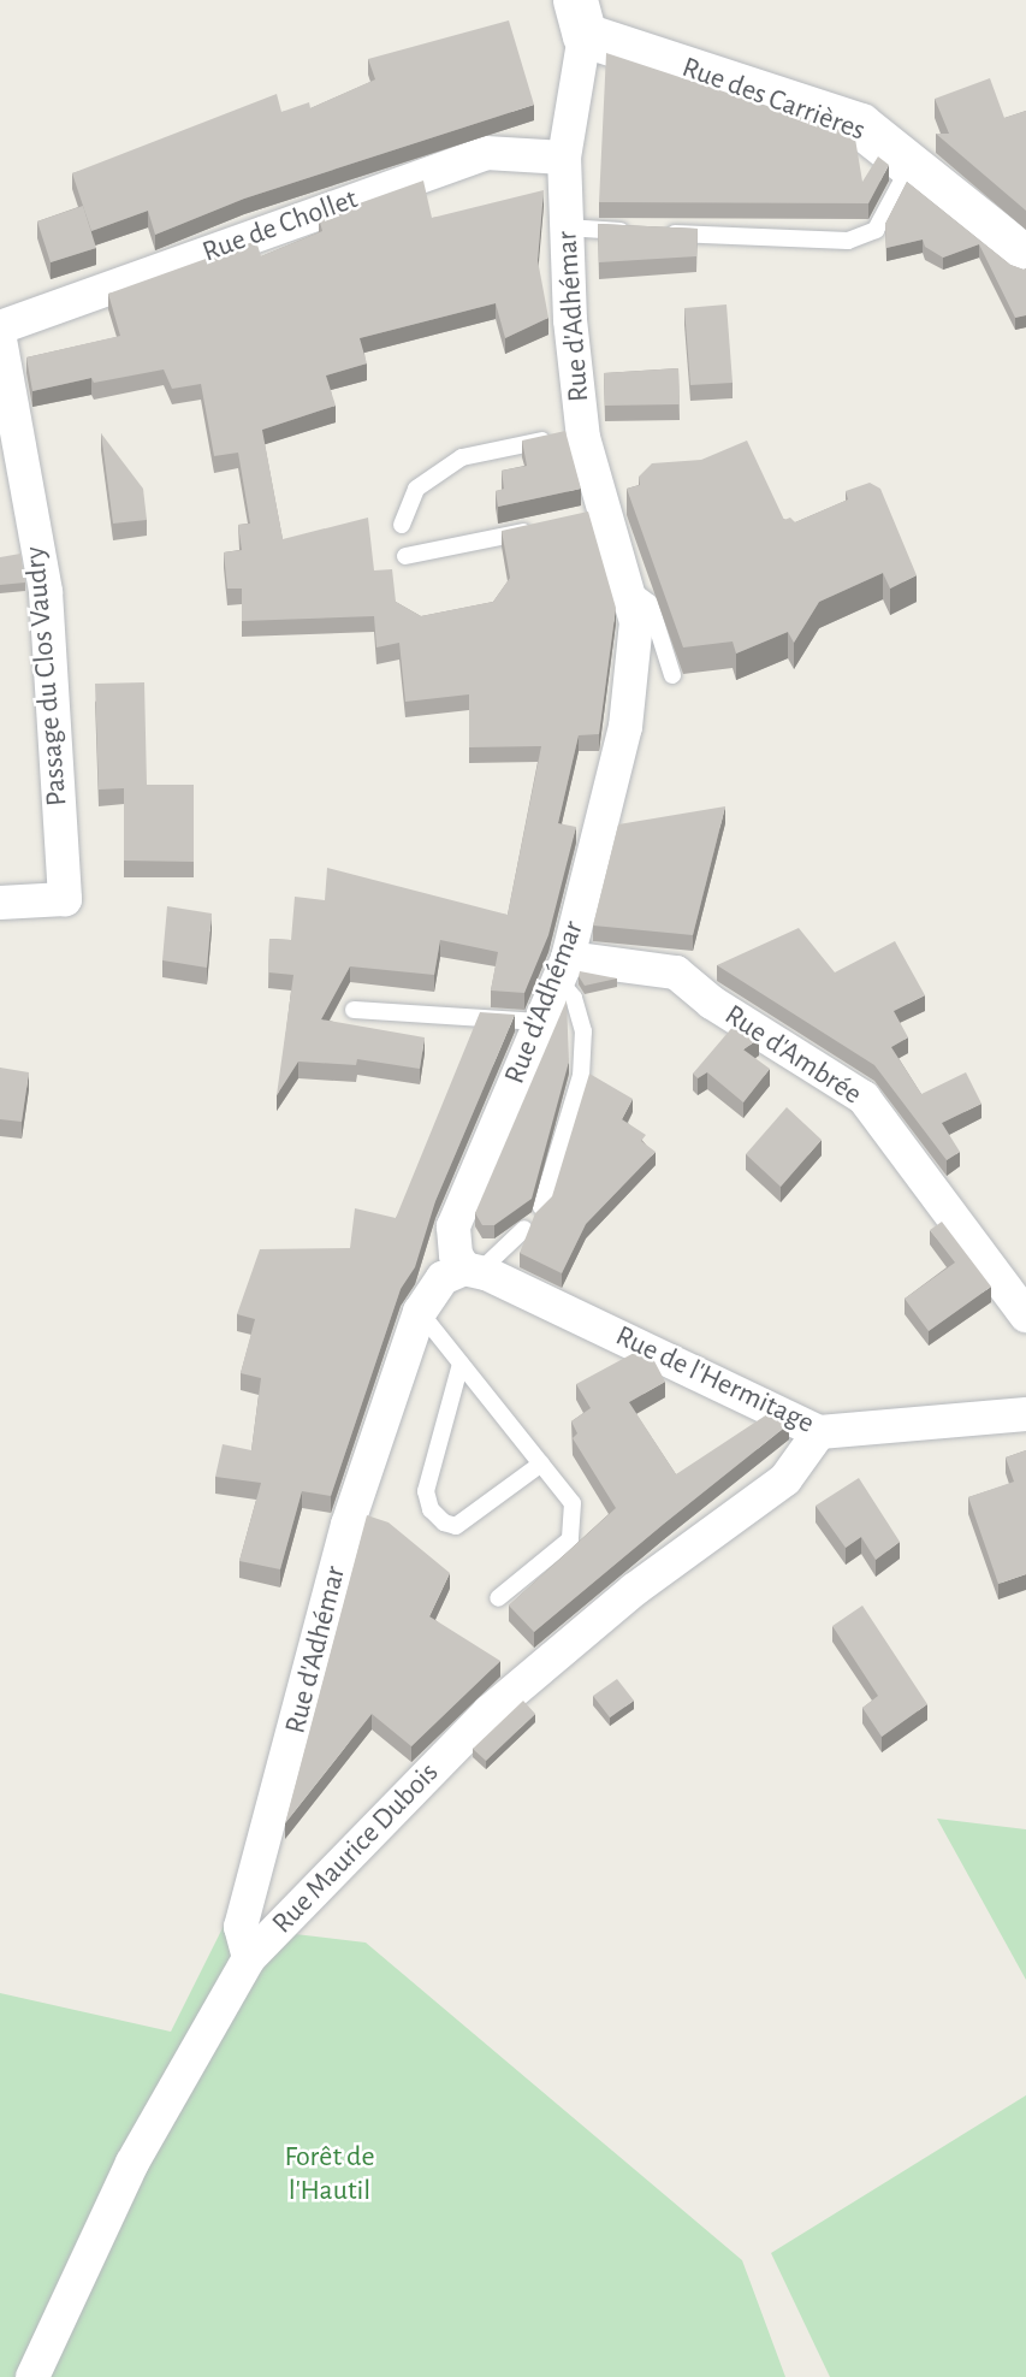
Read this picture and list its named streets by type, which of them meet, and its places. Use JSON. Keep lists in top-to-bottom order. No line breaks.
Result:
{"streets":{"street":["Rue des Carrières","Rue de Chollet","Rue d'Adhémar","Passage du Clos Vaudry","Rue d'Ambrée","Rue de l'Hermitage","Rue Maurice Dubois"]},"crossings":[["Rue des Carrières","Rue d'Adhémar"],["Rue de Chollet","Rue d'Adhémar"],["Rue d'Adhémar","Rue d'Ambrée"],["Rue d'Adhémar","Rue de l'Hermitage"],["Rue d'Adhémar","Rue Maurice Dubois"],["Rue de l'Hermitage","Rue Maurice Dubois"]],"parks":["Forêt de l'Hautil"]}
